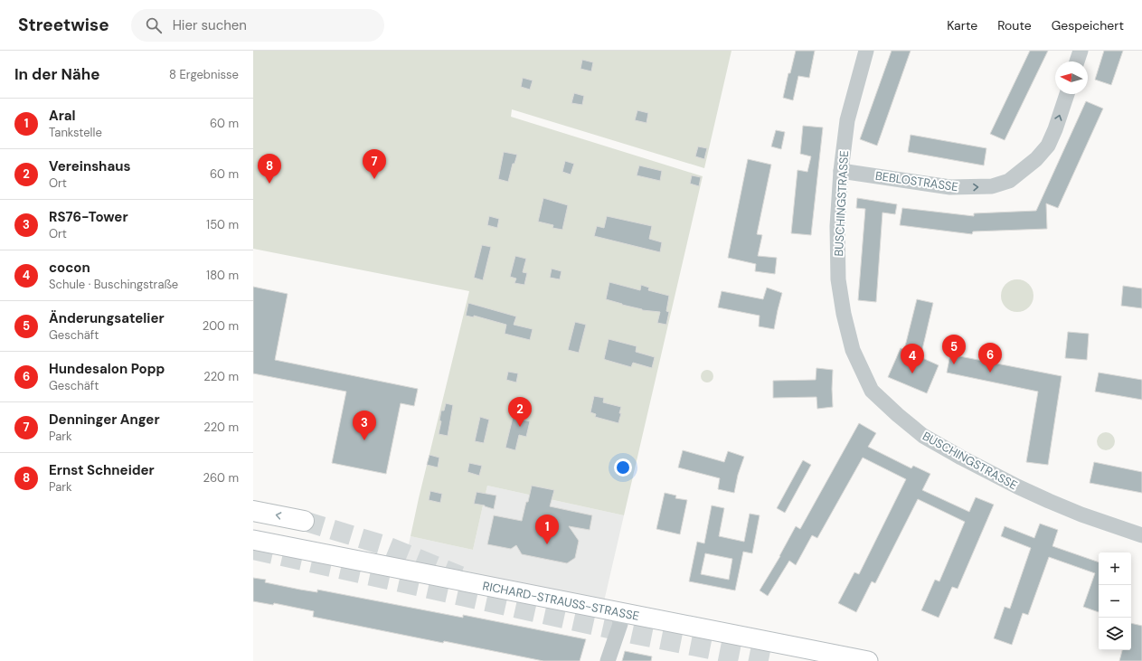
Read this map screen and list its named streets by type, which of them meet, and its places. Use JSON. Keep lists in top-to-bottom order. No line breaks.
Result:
{"streets":{"main road":["RICHARD-STRAUSS-STRASSE"],"street":["BEBLOSTRASSE","BUSCHINGSTRASSE"]},"crossings":[["BEBLOSTRASSE","BUSCHINGSTRASSE"]],"one_way":["BEBLOSTRASSE"],"north":"left","page":{"header":"Streetwise","search":"Hier suchen","nav":["Karte","Route","Gespeichert"],"heading":["In der Nähe","8 Ergebnisse"],"list":[{"mark":"1","name":"Aral","note":"Tankstelle","value":"60 m"},{"mark":"2","name":"Vereinshaus","note":"Ort","value":"60 m"},{"mark":"3","name":"RS76-Tower","note":"Ort","value":"150 m"},{"mark":"4","name":"cocon","note":"Schule · Buschingstraße","value":"180 m"},{"mark":"5","name":"Änderungsatelier","note":"Geschäft","value":"200 m"},{"mark":"6","name":"Hundesalon Popp","note":"Geschäft","value":"220 m"},{"mark":"7","name":"Denninger Anger","note":"Park","value":"220 m"},{"mark":"8","name":"Ernst Schneider","note":"Park","value":"260 m"}],"pins":["7","8","5","6","4","2","3","1"],"map_buttons":["+","−"]}}
